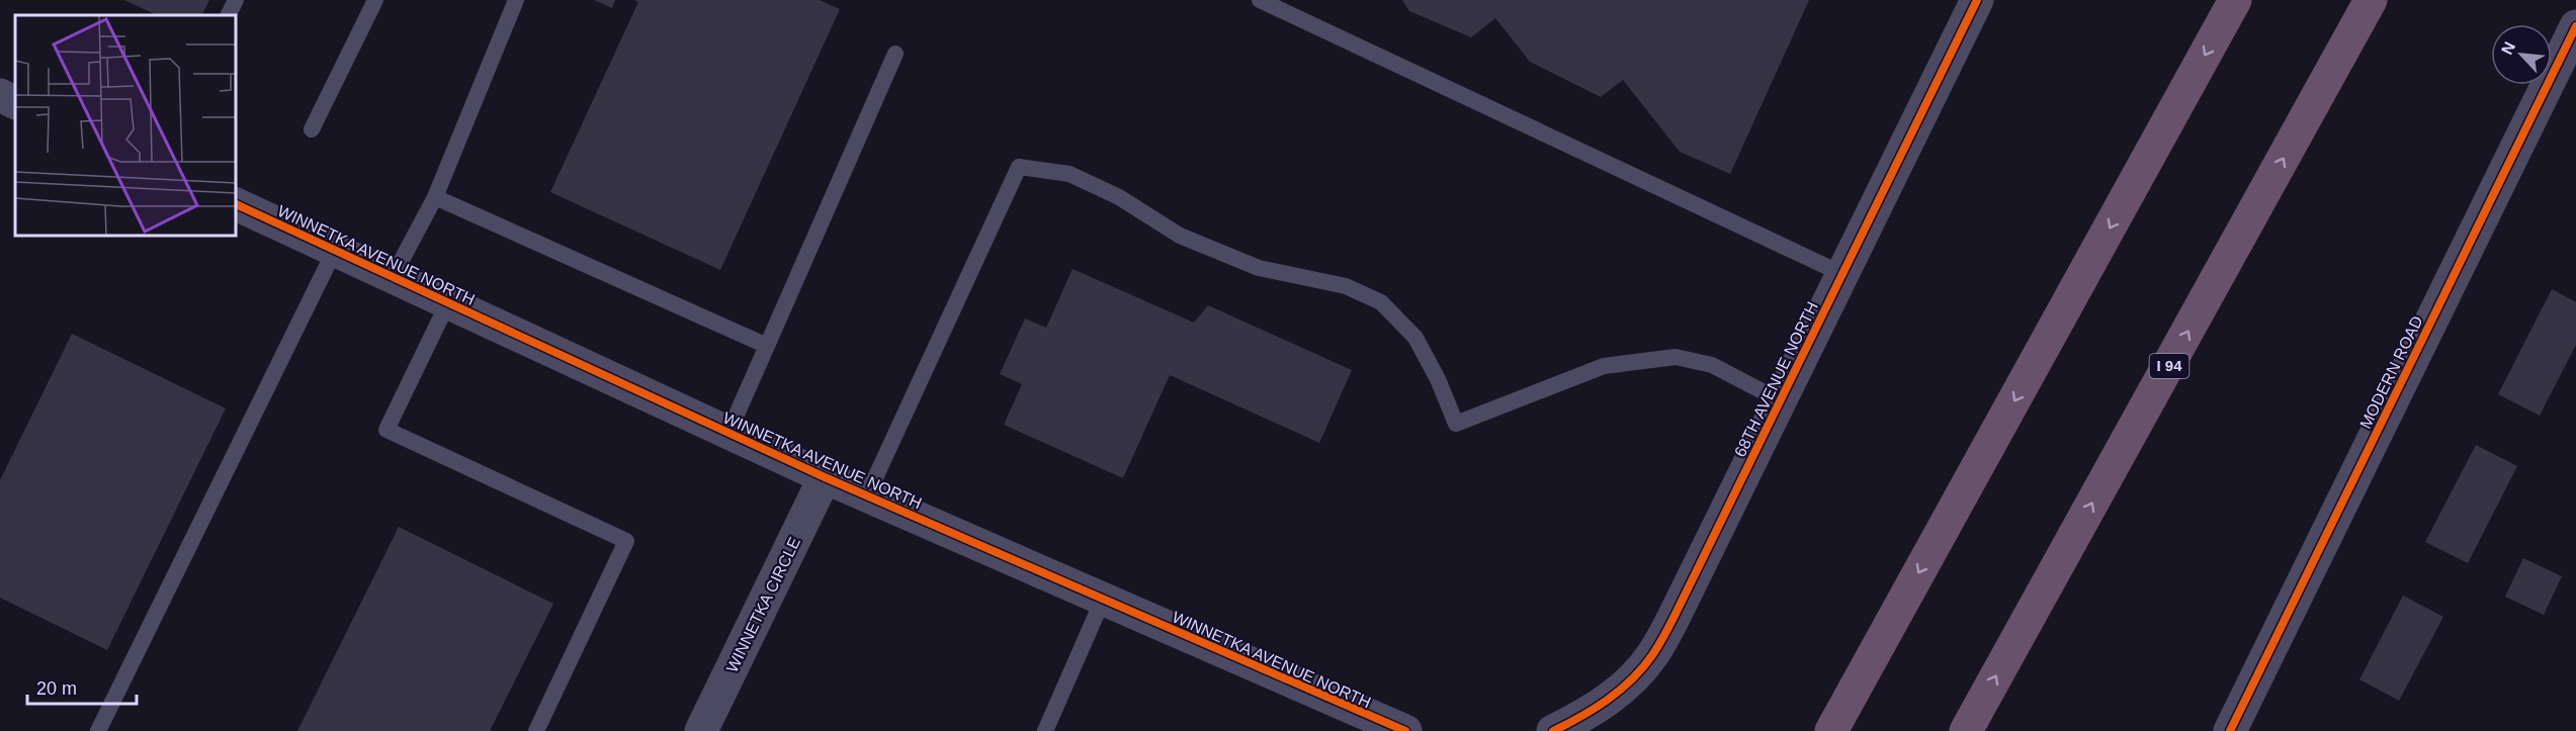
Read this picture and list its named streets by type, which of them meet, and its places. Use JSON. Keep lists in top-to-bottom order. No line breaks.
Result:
{"streets":{"highway":["I 94"],"street":["WINNETKA AVENUE NORTH","MODERN ROAD","68TH AVENUE NORTH","WINNETKA CIRCLE"]},"crossings":[["WINNETKA AVENUE NORTH","WINNETKA CIRCLE"]],"scale_bar":"20 m","north":"top left"}
